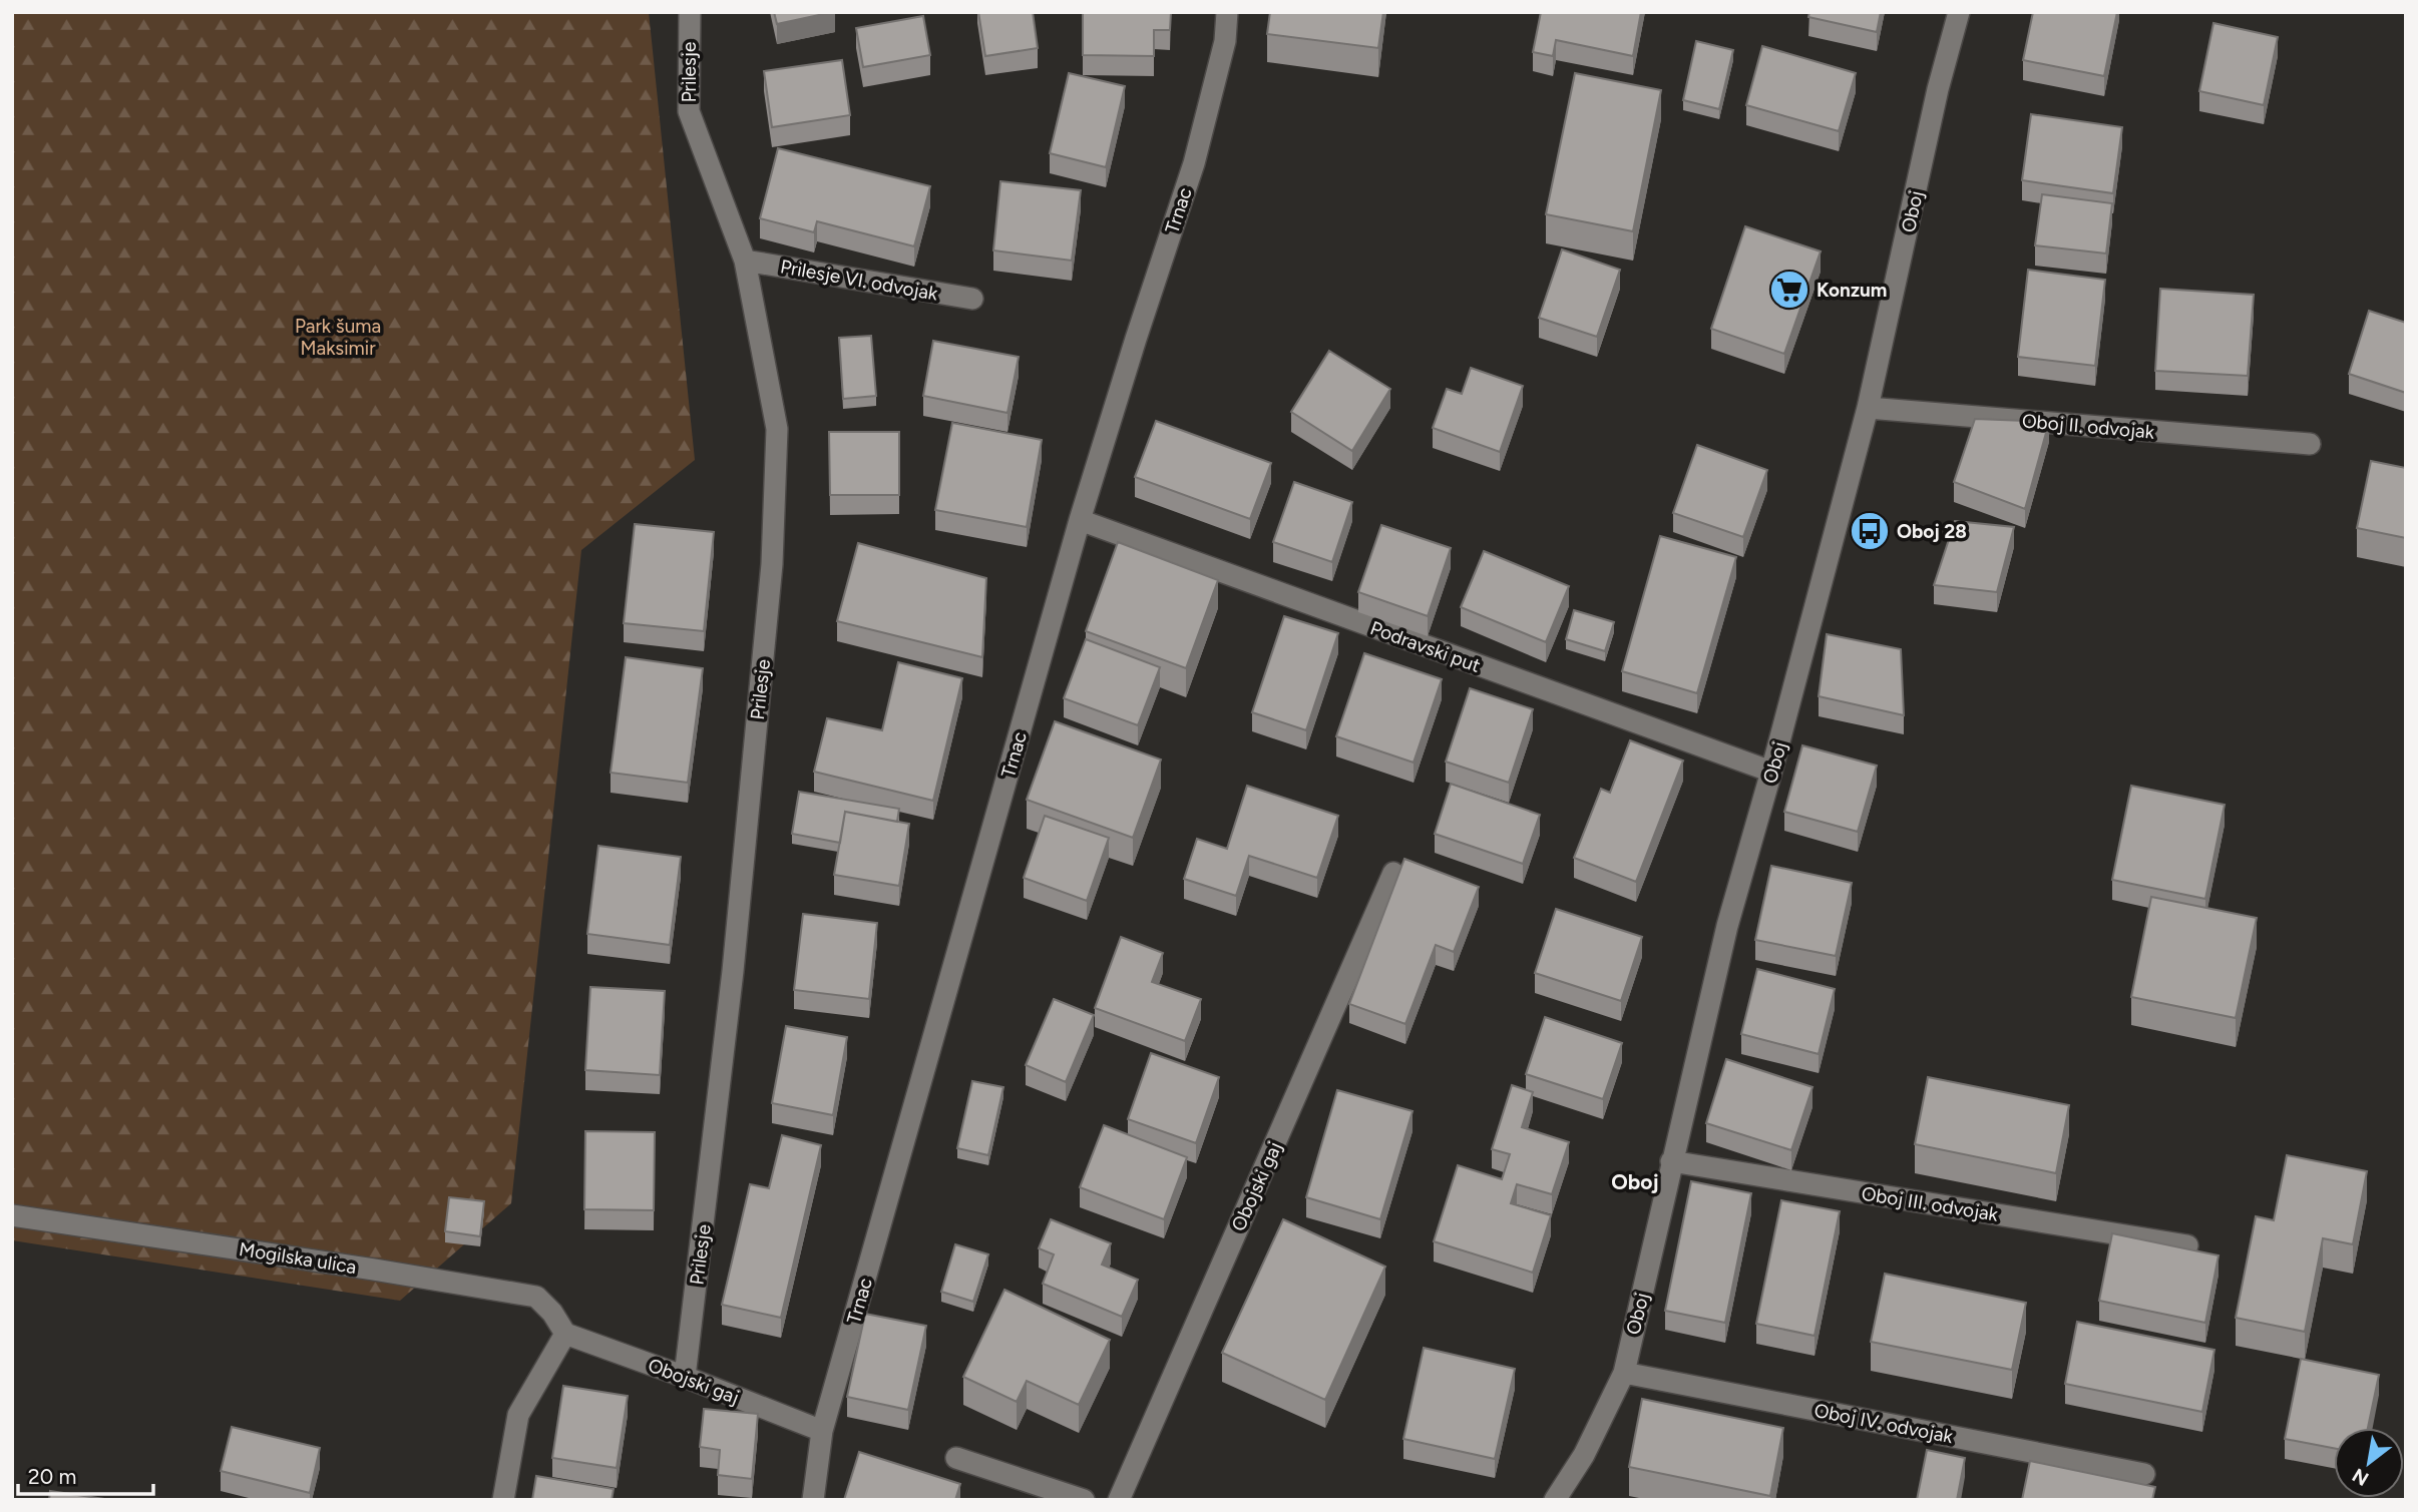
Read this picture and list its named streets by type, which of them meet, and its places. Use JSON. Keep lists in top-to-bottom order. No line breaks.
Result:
{"streets":{"street":["Prilesje","Trnac","Oboj","Prilesje VI. odvojak","Oboj II. odvojak","Podravski put","Obojski gaj","Oboj III. odvojak","Mogilska ulica","Oboj IV. odvojak"]},"crossings":[["Prilesje","Prilesje VI. odvojak"],["Prilesje","Obojski gaj"],["Trnac","Podravski put"],["Trnac","Obojski gaj"],["Oboj","Oboj II. odvojak"],["Oboj","Podravski put"],["Oboj","Oboj III. odvojak"],["Oboj","Oboj IV. odvojak"],["Obojski gaj","Mogilska ulica"]],"districts":["Oboj"],"parks":["Park šuma Maksimir"],"places":{"supermarket":["Konzum"],"bus stop":["Oboj 28"]},"scale_bar":"20 m","north":"bottom left"}
